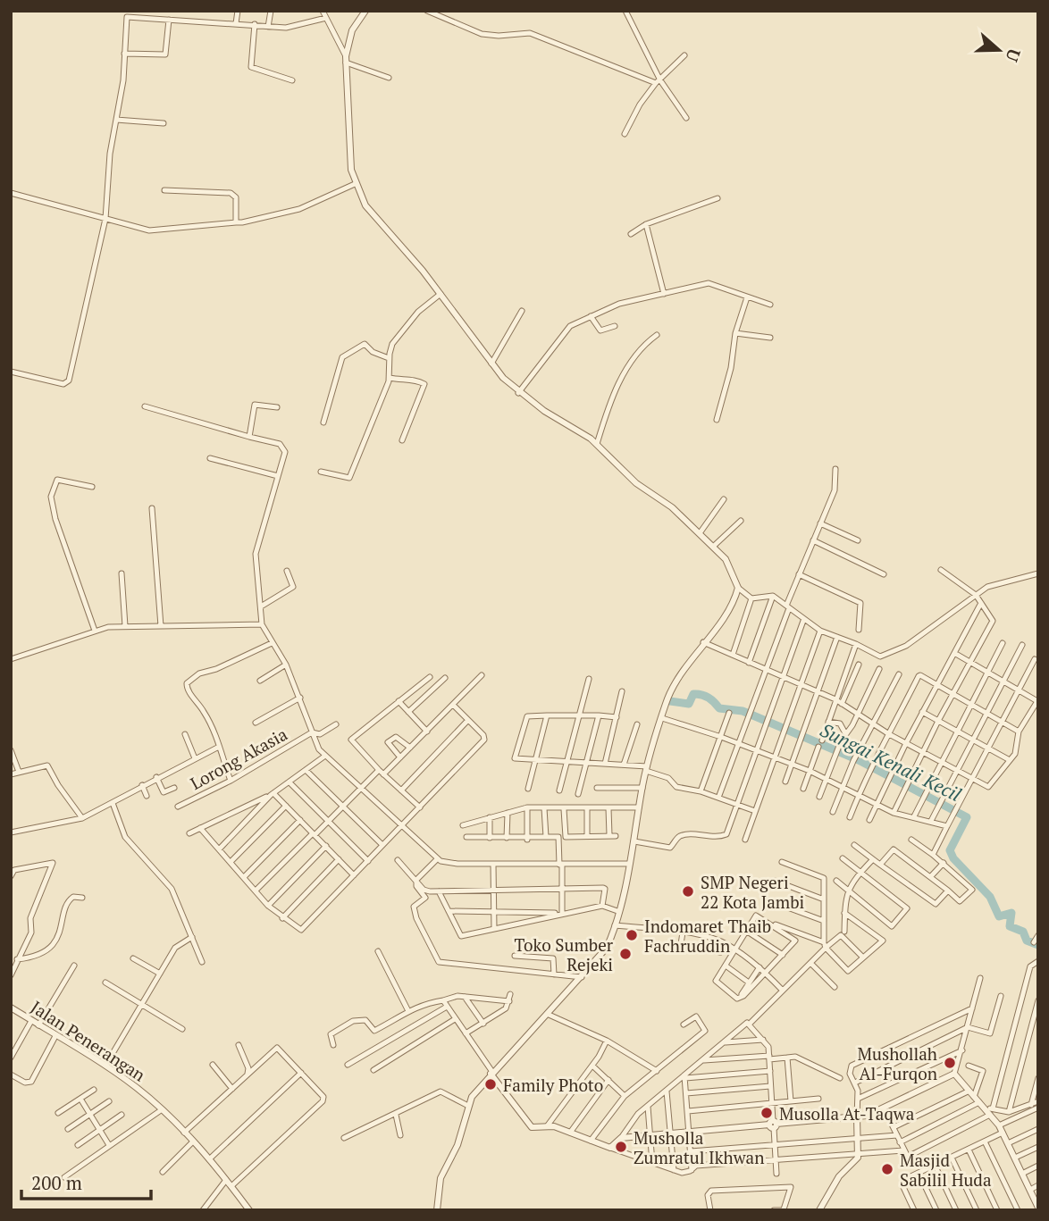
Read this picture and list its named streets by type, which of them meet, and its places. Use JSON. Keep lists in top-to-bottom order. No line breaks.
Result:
{"streets":{"street":["Lorong Akasia","Jalan Penerangan"]},"water":["Sungai Kenali Kecil"],"places":["SMP Negeri 22 Kota Jambi","Indomaret Thaib Fachruddin","Toko Sumber Rejeki","Mushollah Al-Furqon","Family Photo","Musolla At-Taqwa","Musholla Zumratul Ikhwan","Masjid Sabilil Huda"],"scale_bar":"200 m","north":"right"}
